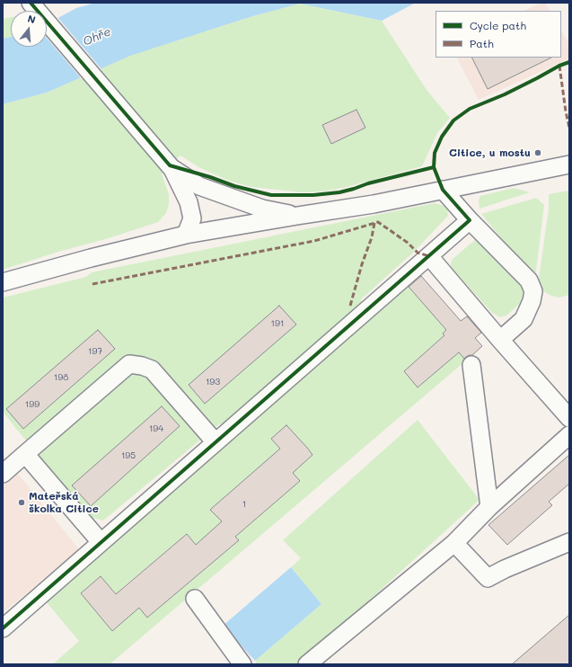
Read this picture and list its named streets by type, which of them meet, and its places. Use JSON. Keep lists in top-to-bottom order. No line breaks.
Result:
{"water":["Ohře"],"places":["Citice, u mostu","Mateřská školka Citice"],"house_numbers":["191","197","198","193","199","194","195","1"],"legend":["Cycle path","Path"],"north":"top"}
